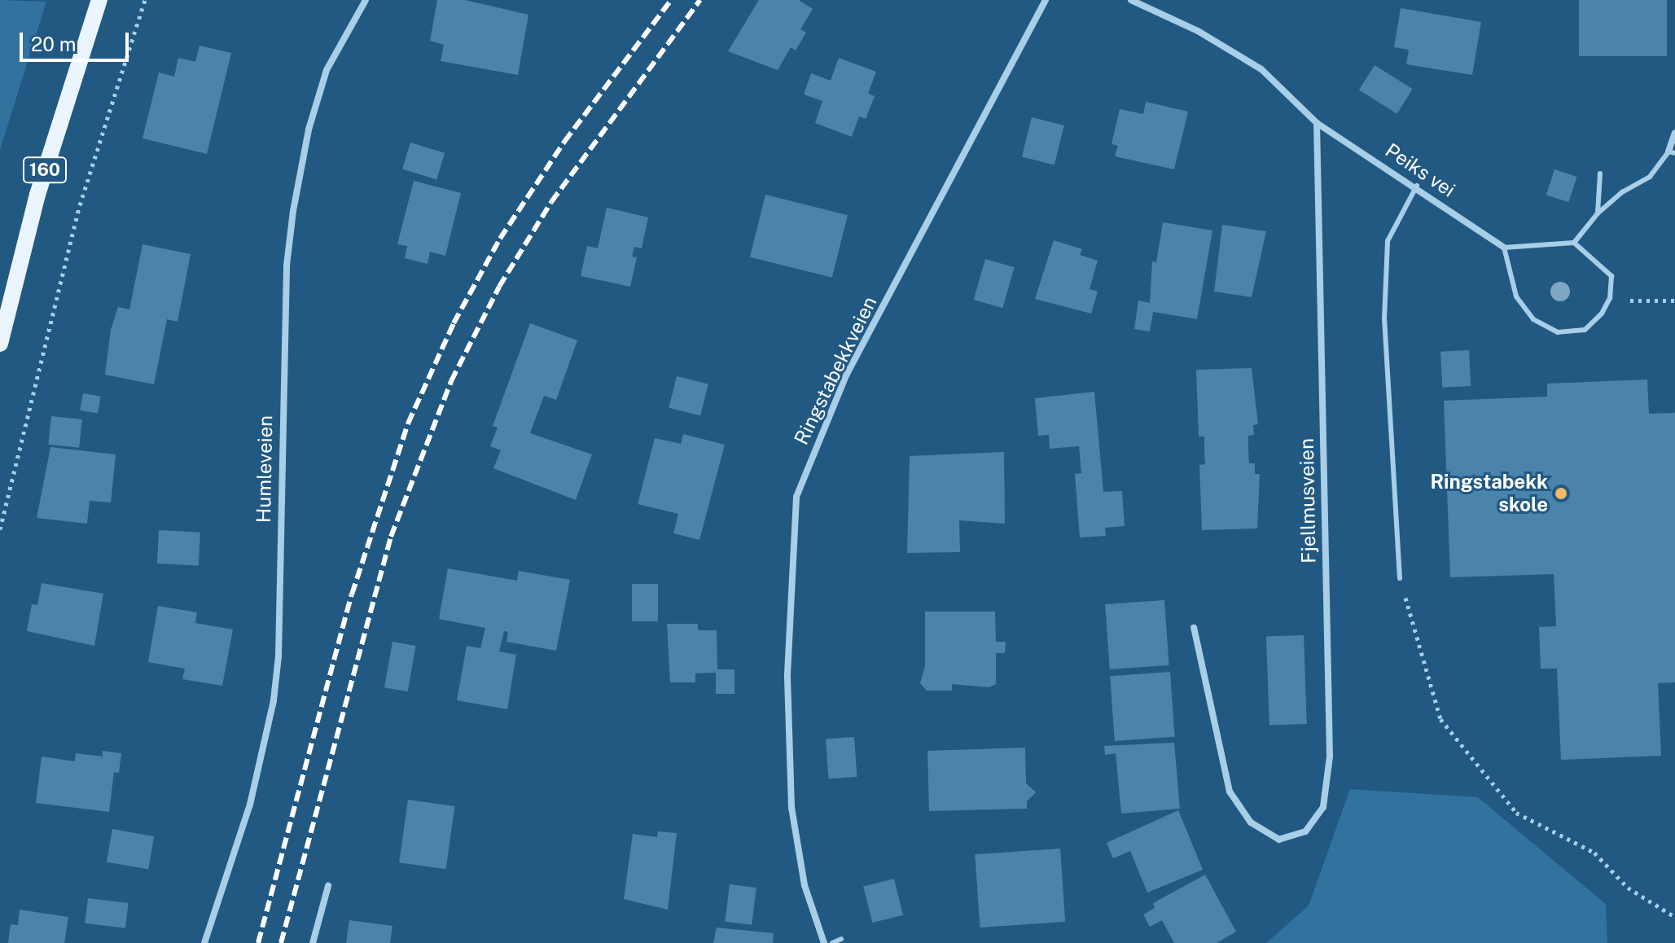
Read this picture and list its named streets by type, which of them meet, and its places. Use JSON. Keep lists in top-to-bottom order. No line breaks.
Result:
{"streets":{"main road":["160"],"street":["Peiks vei","Ringstabekkveien","Humleveien","Fjellmusveien"]},"crossings":[["Peiks vei","Fjellmusveien"]],"places":["Ringstabekk skole"],"scale_bar":"20 m"}
